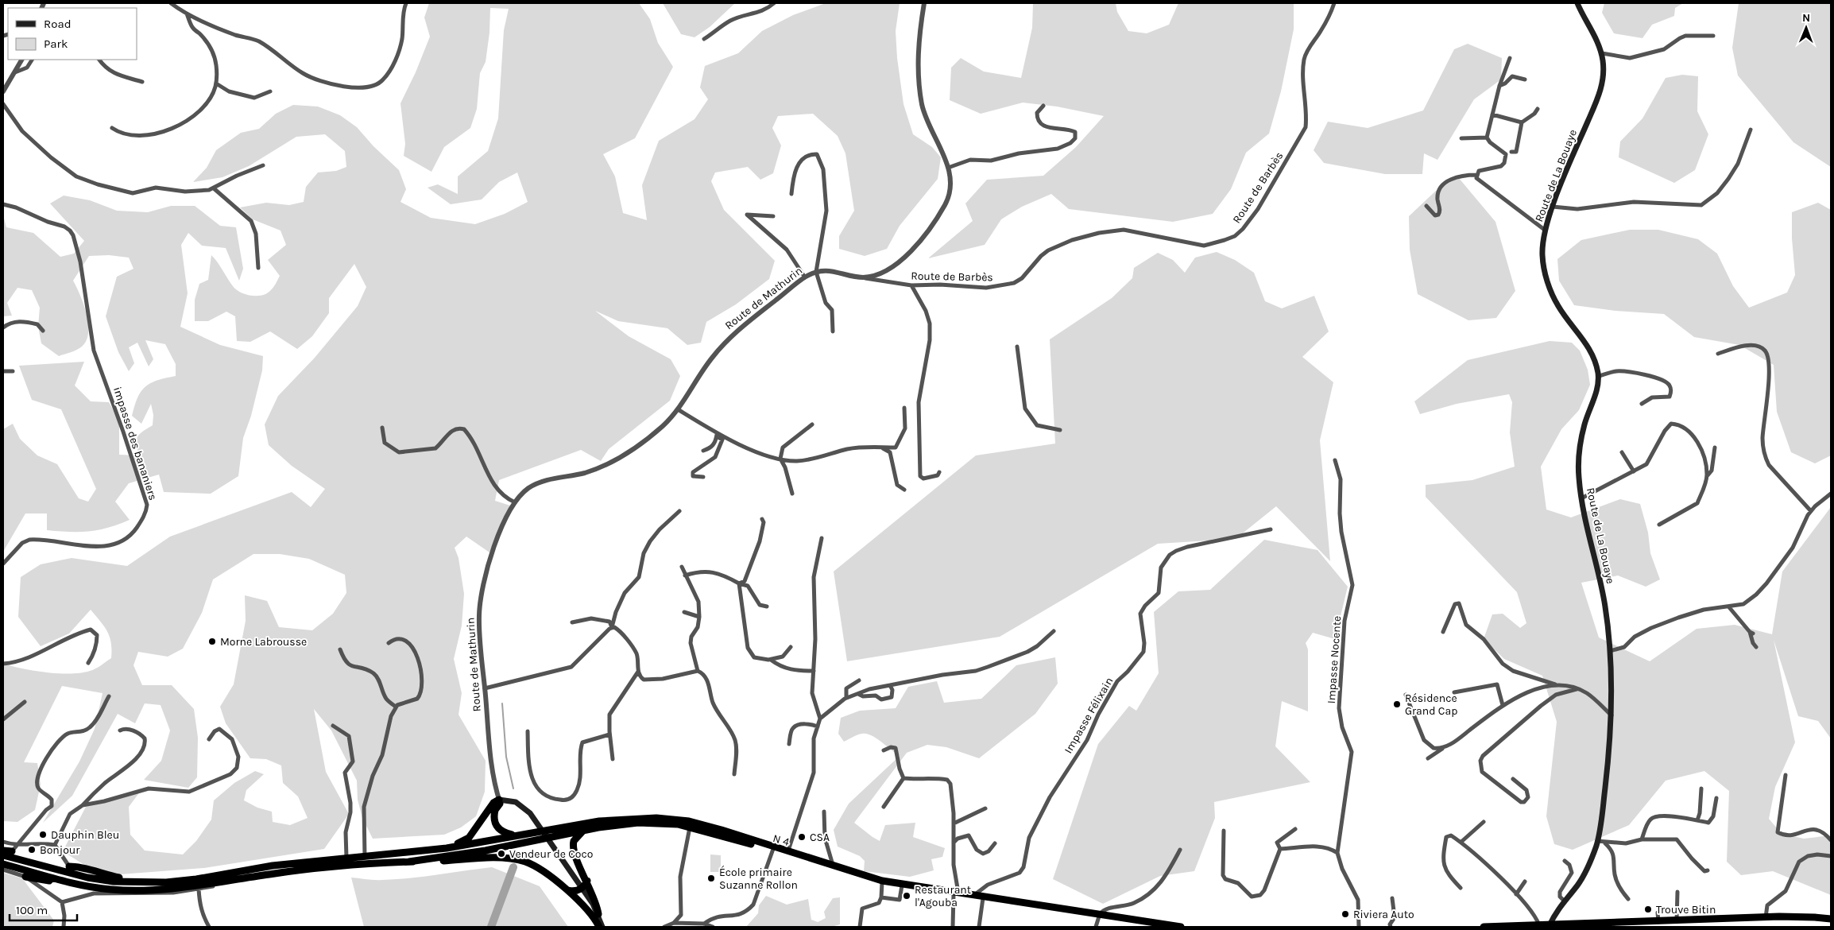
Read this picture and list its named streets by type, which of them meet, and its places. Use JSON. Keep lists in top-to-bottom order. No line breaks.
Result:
{"streets":{"highway":["N 4"],"main road":["Route de La Bouaye"],"street":["Route de Barbès","Route de Mathurin","impasse des bananiers","Impasse Nocente","Impasse Félixain"]},"crossings":[["Route de Barbès","Route de Mathurin"],["Impasse Félixain","N 4"]],"places":["Morne Labrousse","Résidence Grand Cap","Dauphin Bleu","CSA","Bonjour","Vendeur de Coco","École primaire Suzanne Rollon","Restaurant l'Agouba","Trouve Bitin","Riviera Auto"],"legend":["Road","Park"],"scale_bar":"100 m","north":"top"}
